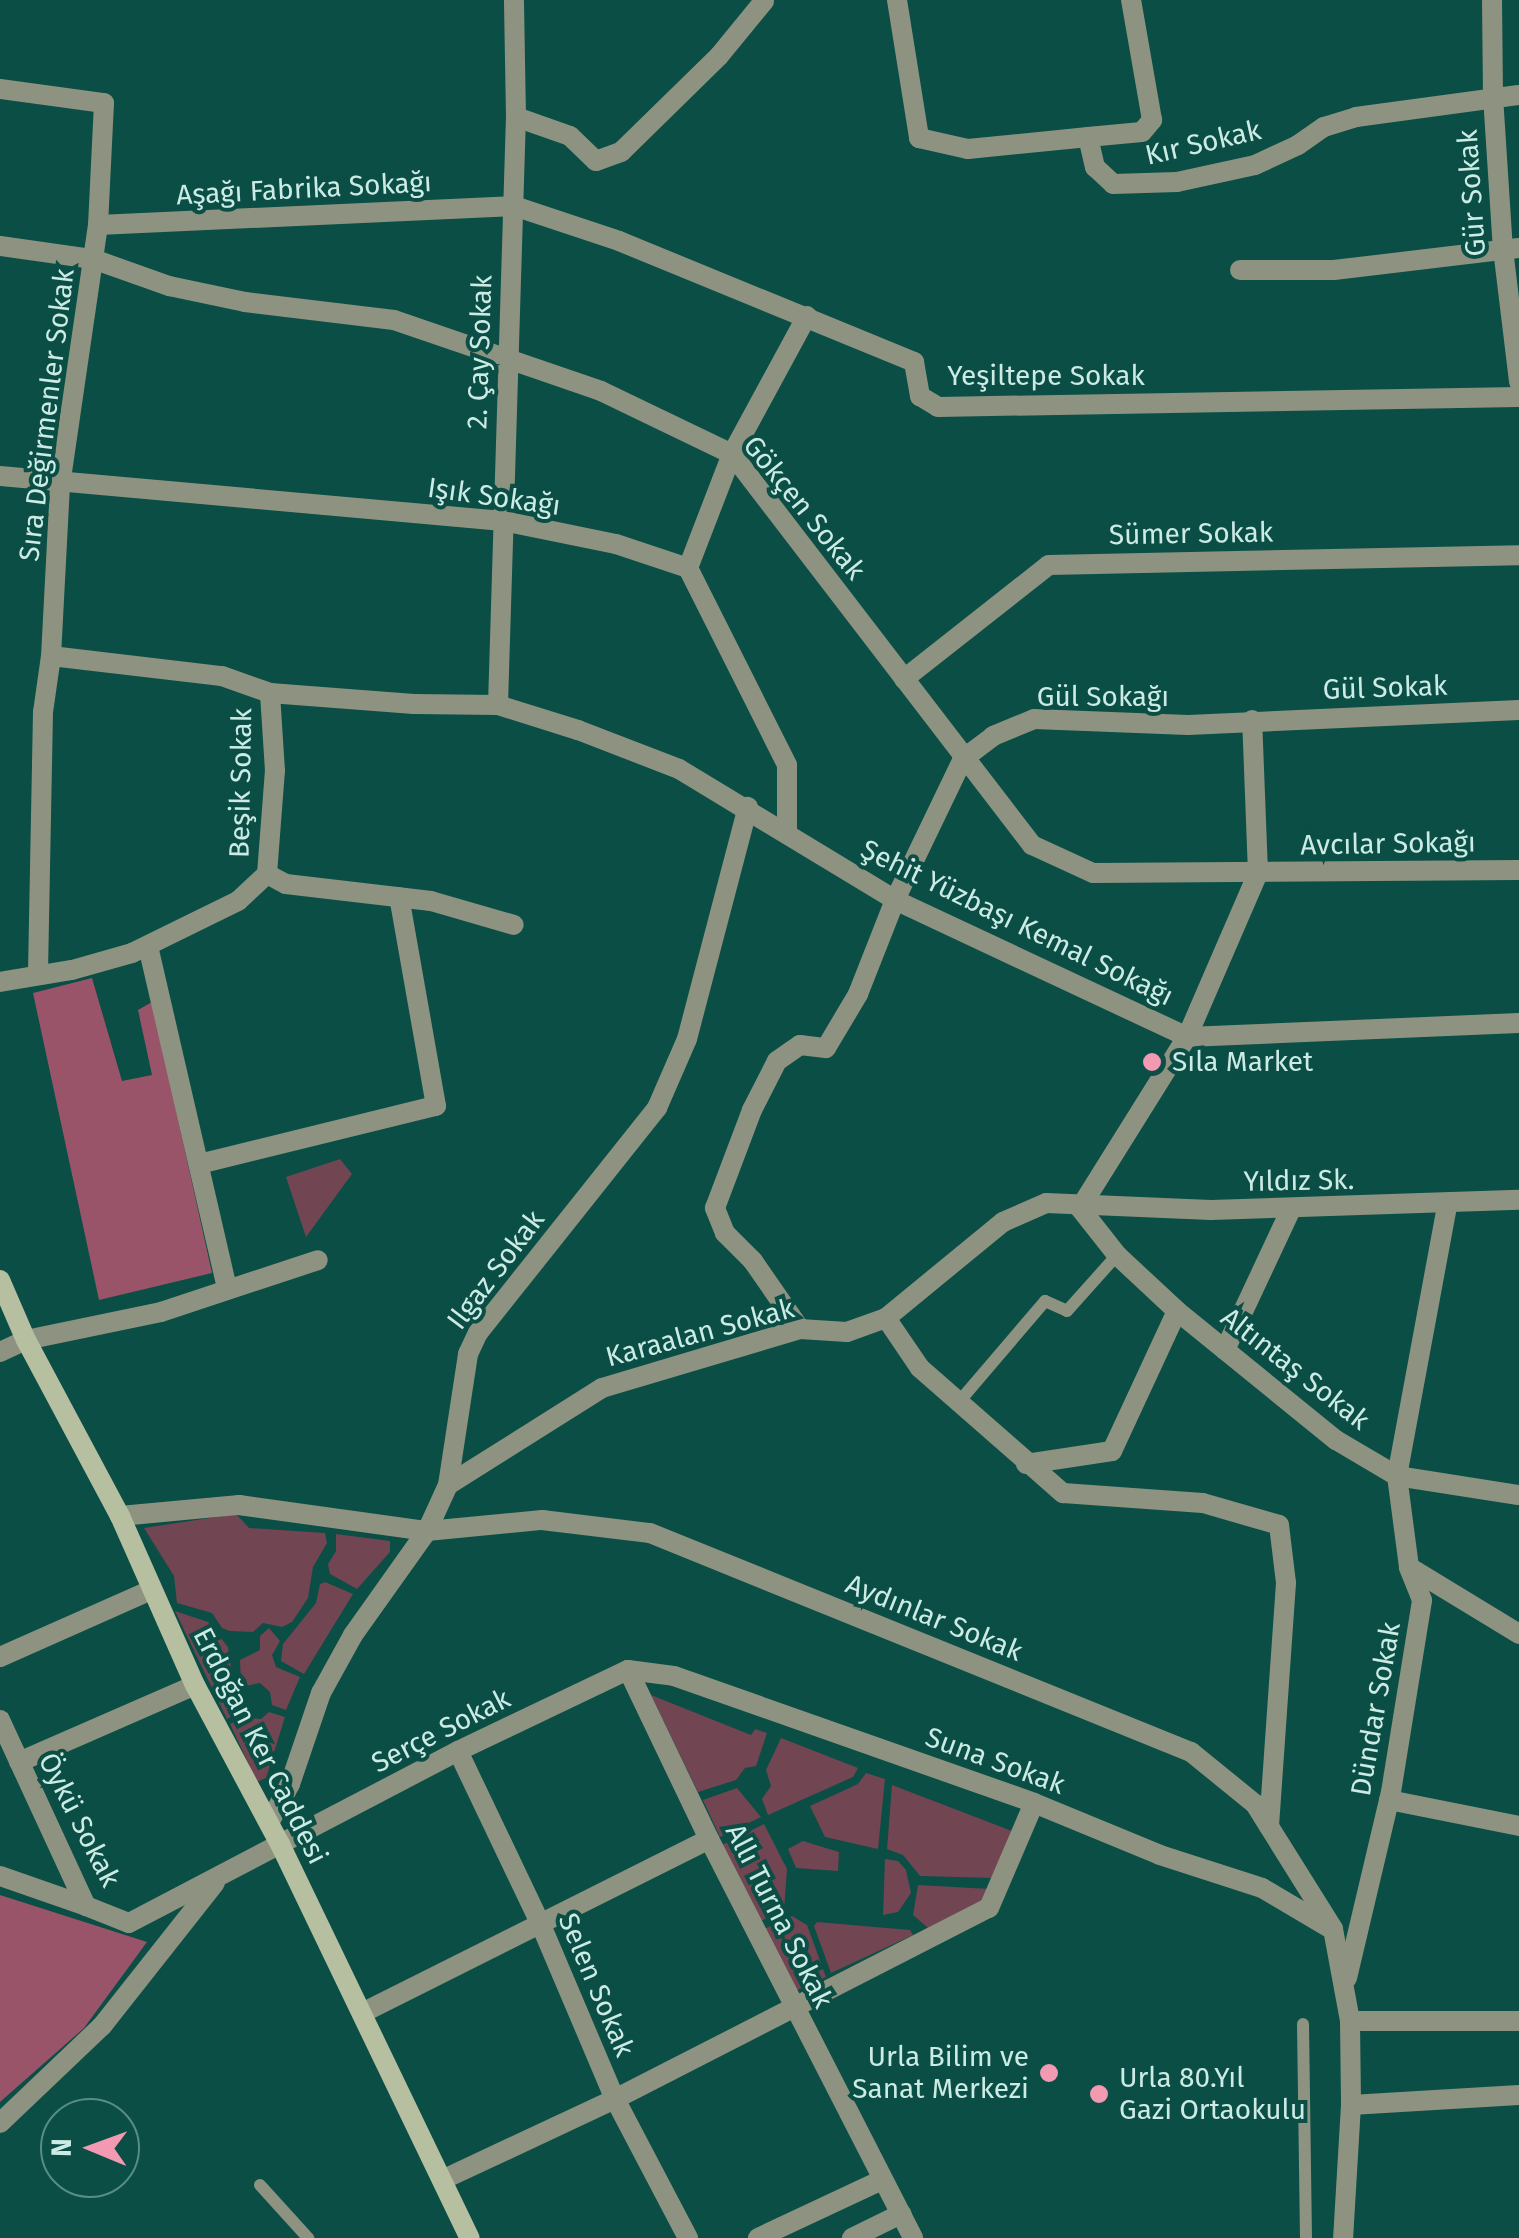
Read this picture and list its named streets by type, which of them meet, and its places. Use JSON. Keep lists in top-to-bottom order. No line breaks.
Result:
{"streets":{"main road":["Erdoğan Ker Caddesi"],"street":["Kır Sokak","Aşağı Fabrika Sokağı","Gür Sokak","2. Çay Sokak","Yeşiltepe Sokak","Sıra Değirmenler Sokak","Işık Sokağı","Gökçen Sokak","Sümer Sokak","Gül Sokak","Gül Sokağı","Beşik Sokak","Avcılar Sokağı","Şehit Yüzbaşı Kemal Sokağı","Yıldız Sk.","Ilgaz Sokak","Karaalan Sokak","Altıntaş Sokak","Aydınlar Sokak","Dündar Sokak","Serçe Sokak","Suna Sokak","Öykü Sokak","Allı Turna Sokak","Selen Sokak"]},"crossings":[["Kır Sokak","Gür Sokak"],["Aşağı Fabrika Sokağı","2. Çay Sokak"],["Aşağı Fabrika Sokağı","Yeşiltepe Sokak"],["Aşağı Fabrika Sokağı","Sıra Değirmenler Sokak"],["2. Çay Sokak","Yeşiltepe Sokak"],["2. Çay Sokak","Işık Sokağı"],["2. Çay Sokak","Gökçen Sokak"],["2. Çay Sokak","Şehit Yüzbaşı Kemal Sokağı"],["Sıra Değirmenler Sokak","Işık Sokağı"],["Sıra Değirmenler Sokak","Gökçen Sokak"],["Sıra Değirmenler Sokak","Şehit Yüzbaşı Kemal Sokağı"],["Gökçen Sokak","Sümer Sokak"],["Gökçen Sokak","Gül Sokağı"],["Gökçen Sokak","Avcılar Sokağı"],["Gül Sokak","Gül Sokağı"],["Beşik Sokak","Şehit Yüzbaşı Kemal Sokağı"],["Şehit Yüzbaşı Kemal Sokağı","Ilgaz Sokak"],["Yıldız Sk.","Karaalan Sokak"],["Yıldız Sk.","Altıntaş Sokak"],["Yıldız Sk.","Dündar Sokak"],["Ilgaz Sokak","Karaalan Sokak"],["Ilgaz Sokak","Aydınlar Sokak"],["Ilgaz Sokak","Erdoğan Ker Caddesi"],["Karaalan Sokak","Altıntaş Sokak"],["Altıntaş Sokak","Dündar Sokak"],["Aydınlar Sokak","Dündar Sokak"],["Aydınlar Sokak","Erdoğan Ker Caddesi"],["Aydınlar Sokak","Suna Sokak"],["Serçe Sokak","Erdoğan Ker Caddesi"],["Serçe Sokak","Suna Sokak"],["Serçe Sokak","Öykü Sokak"],["Serçe Sokak","Allı Turna Sokak"],["Serçe Sokak","Selen Sokak"],["Suna Sokak","Allı Turna Sokak"]],"places":["Sıla Market","Urla Bilim ve Sanat Merkezi","Urla 80.Yıl Gazi Ortaokulu"],"north":"left"}
